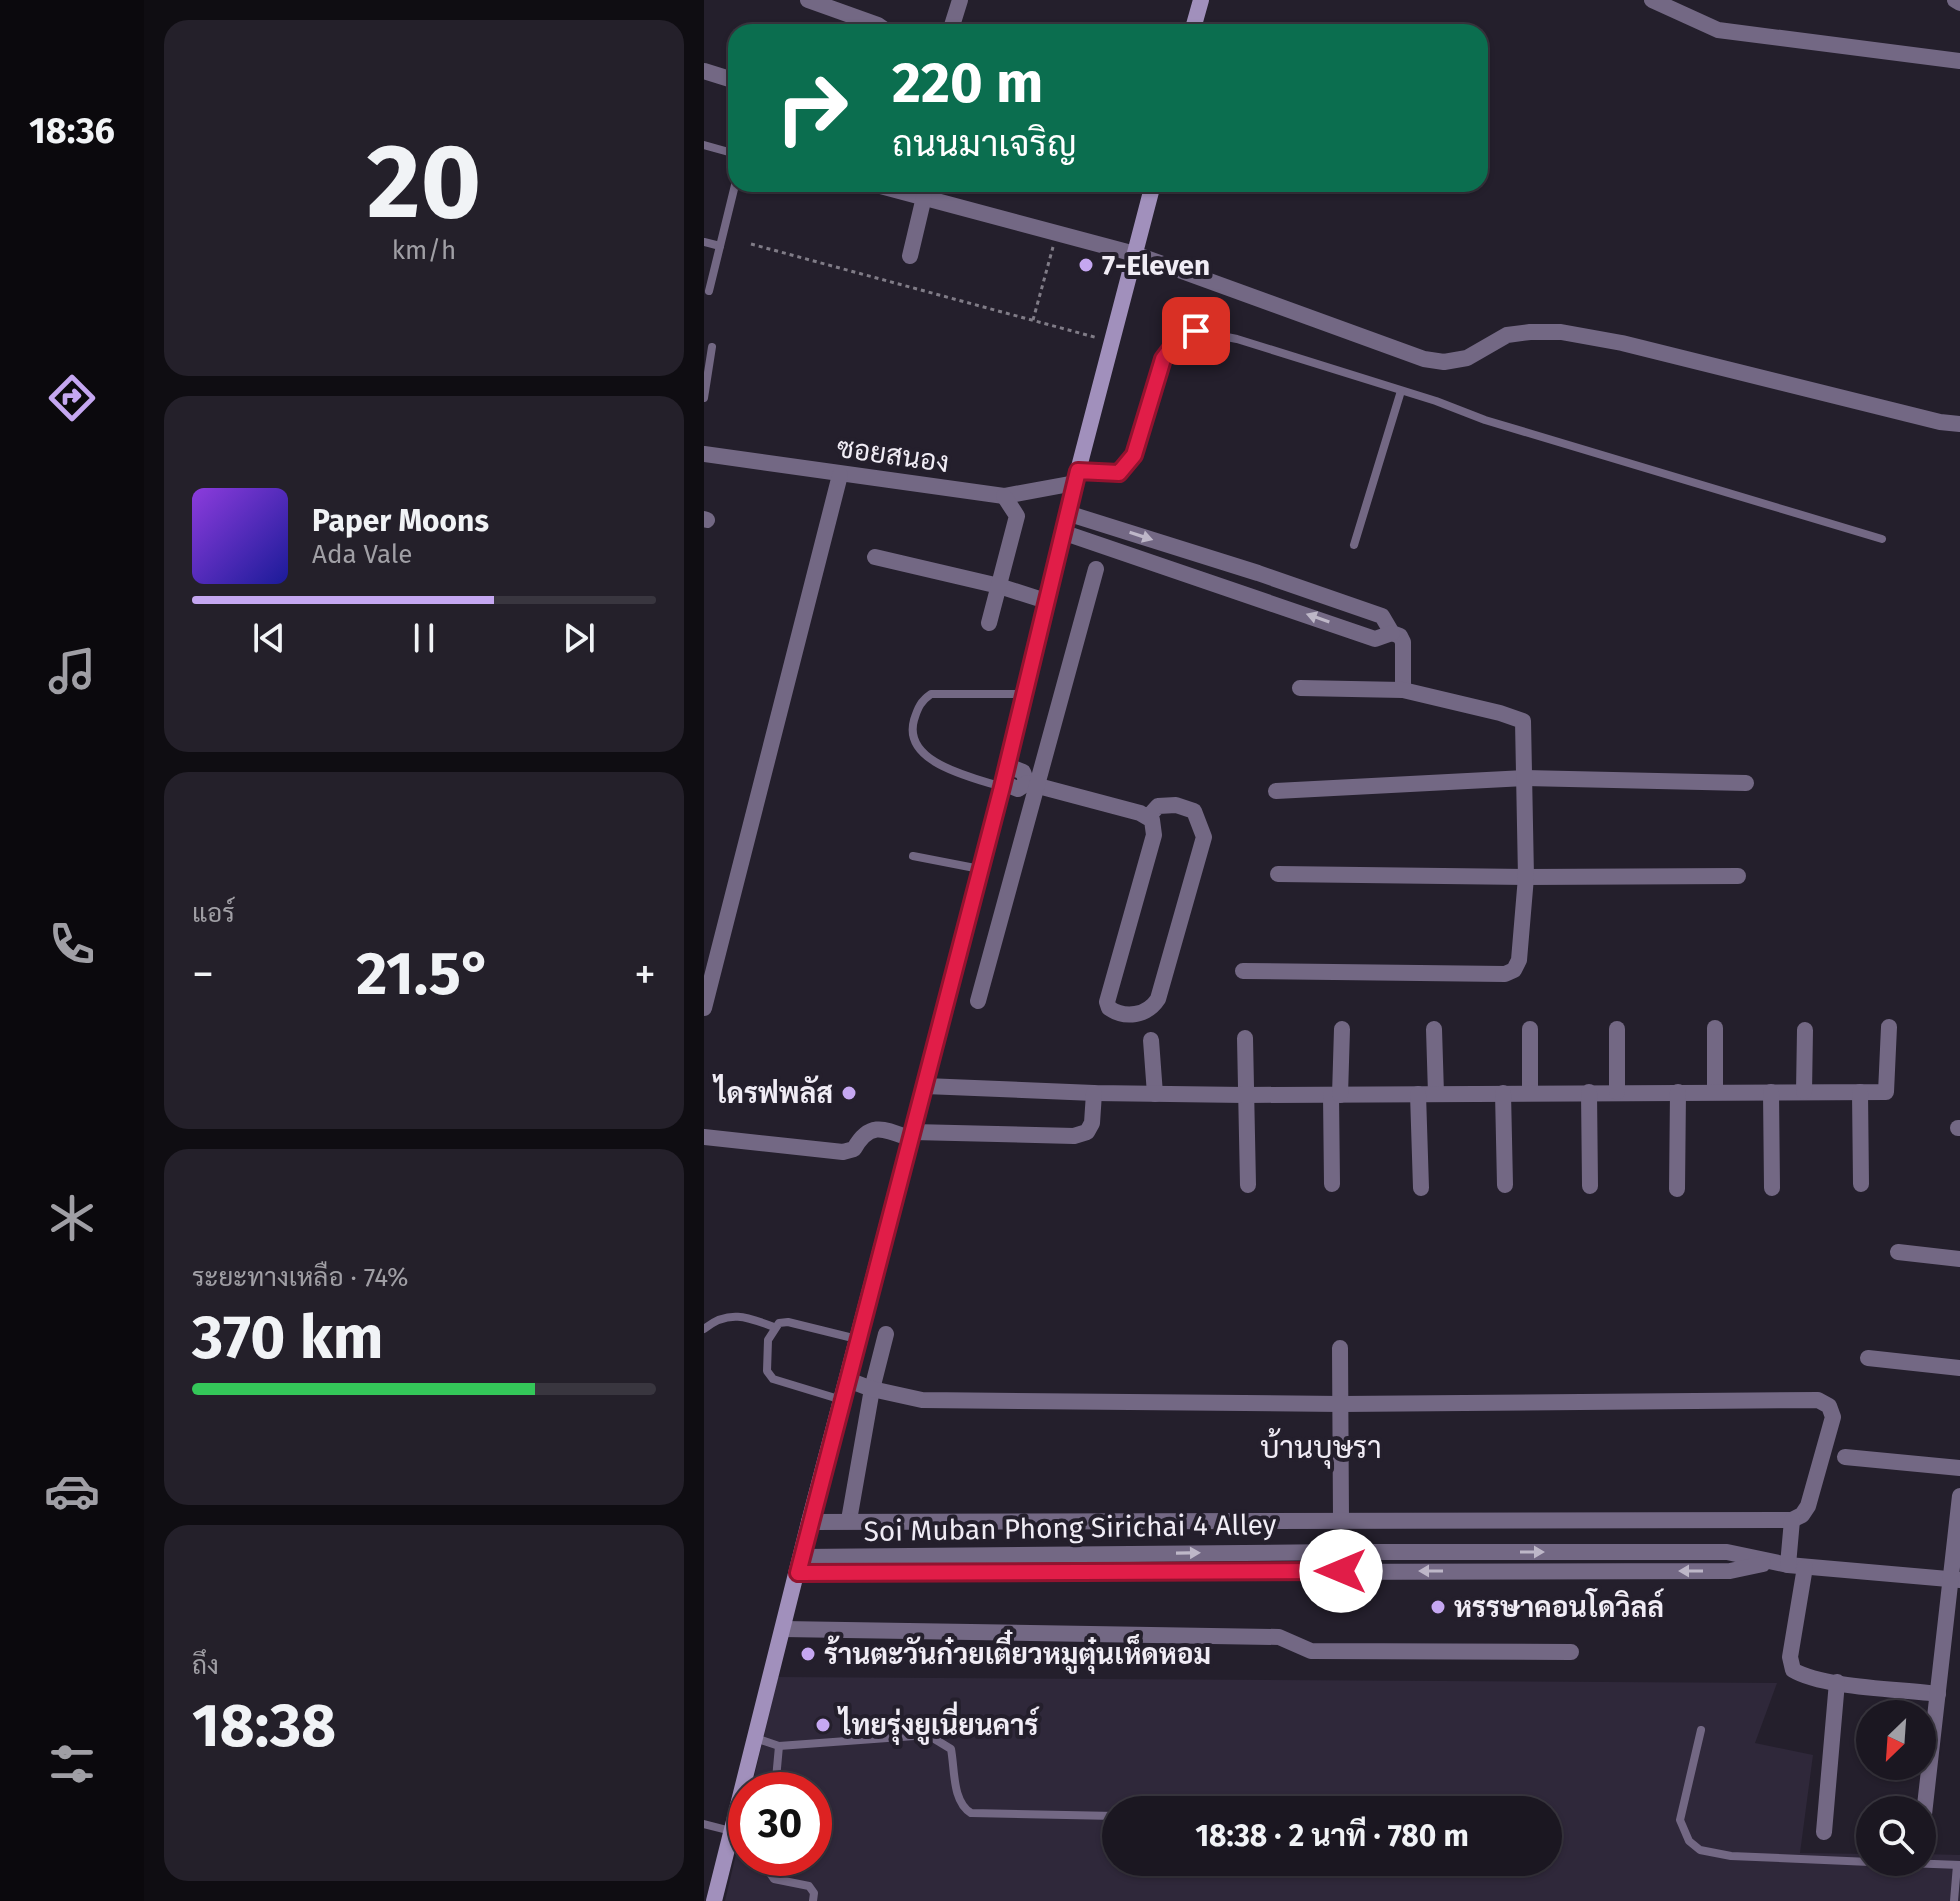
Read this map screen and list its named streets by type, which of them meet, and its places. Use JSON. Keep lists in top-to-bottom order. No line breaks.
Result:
{"streets":{"street":["ซอยสนอง","Soi Muban Phong Sirichai 4 Alley"]},"districts":["บ้านบุษรา"],"places":["7-Eleven","ไดรฟพลัส","หรรษาคอนโดวิลล์","ร้านตะวันก๋วยเตี๋ยวหมูตุ๋นเห็ดหอม","ไทยรุ่งยูเนี่ยนคาร์"],"north":"bottom left","page":{"tabs":"18:36","tile":[["20","km/h"],"แอร์",["ระยะทางเหลือ · 74%","370 km"],["ถึง","18:38"]],"turn":["220 m","ถนนมาเจริญ"],"song":["Paper Moons","Ada Vale"],"heat":["−","21.5°","+"],"limit":"30","trip":"18:38 · 2 นาที · 780 m"}}
